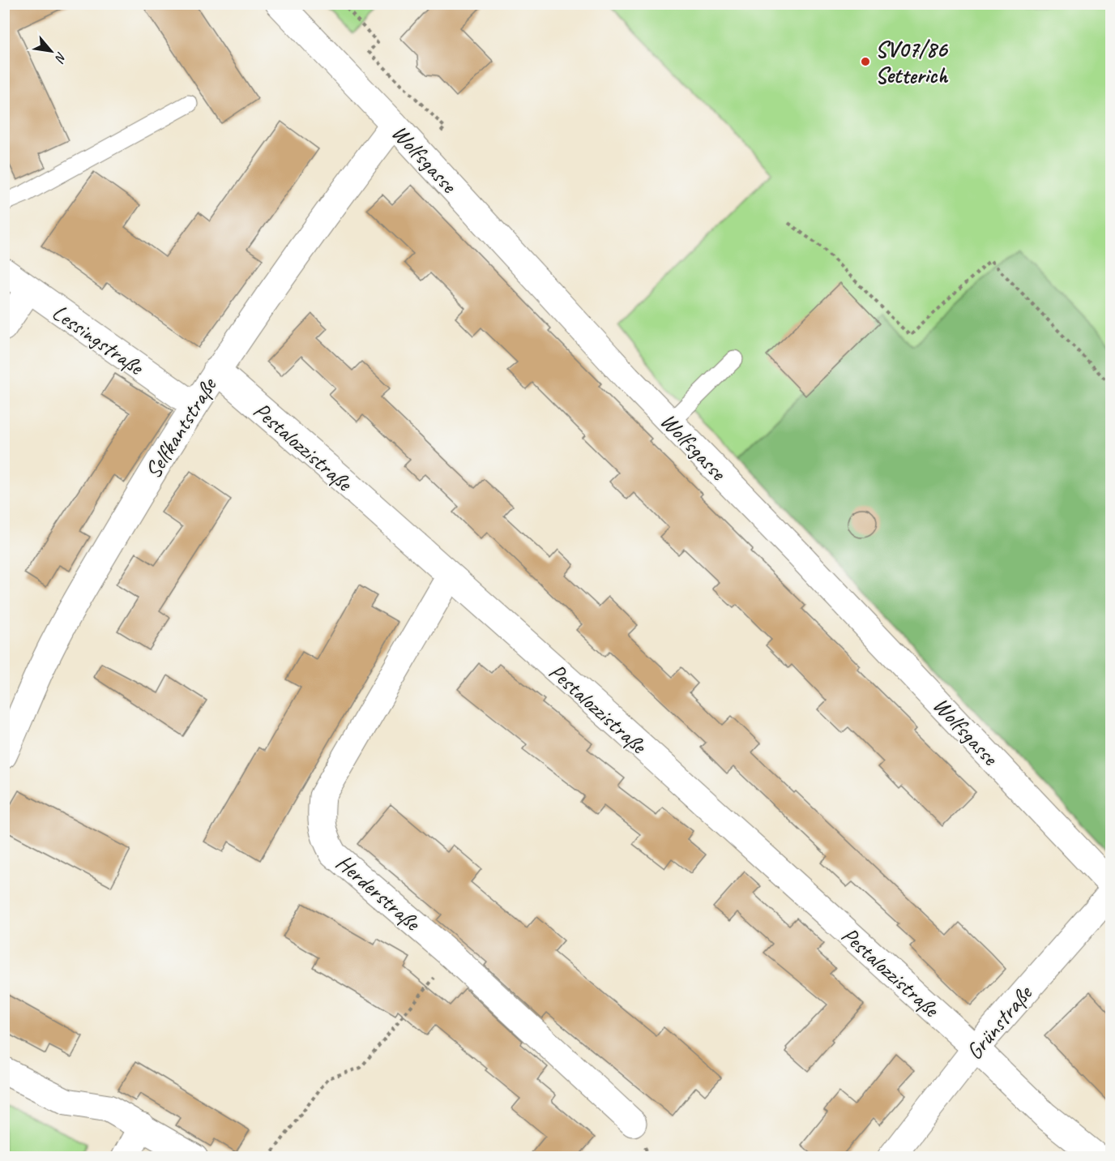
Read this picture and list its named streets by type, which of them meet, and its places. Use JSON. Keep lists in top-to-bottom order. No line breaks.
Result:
{"streets":{"street":["Wolfsgasse","Lessingstraße","Selfkantstraße","Pestalozzistraße","Herderstraße","Grünstraße"]},"crossings":[["Wolfsgasse","Selfkantstraße"],["Lessingstraße","Selfkantstraße"],["Selfkantstraße","Pestalozzistraße"],["Pestalozzistraße","Herderstraße"],["Pestalozzistraße","Grünstraße"]],"places":["SV07/86 Setterich"],"north":"bottom right"}
